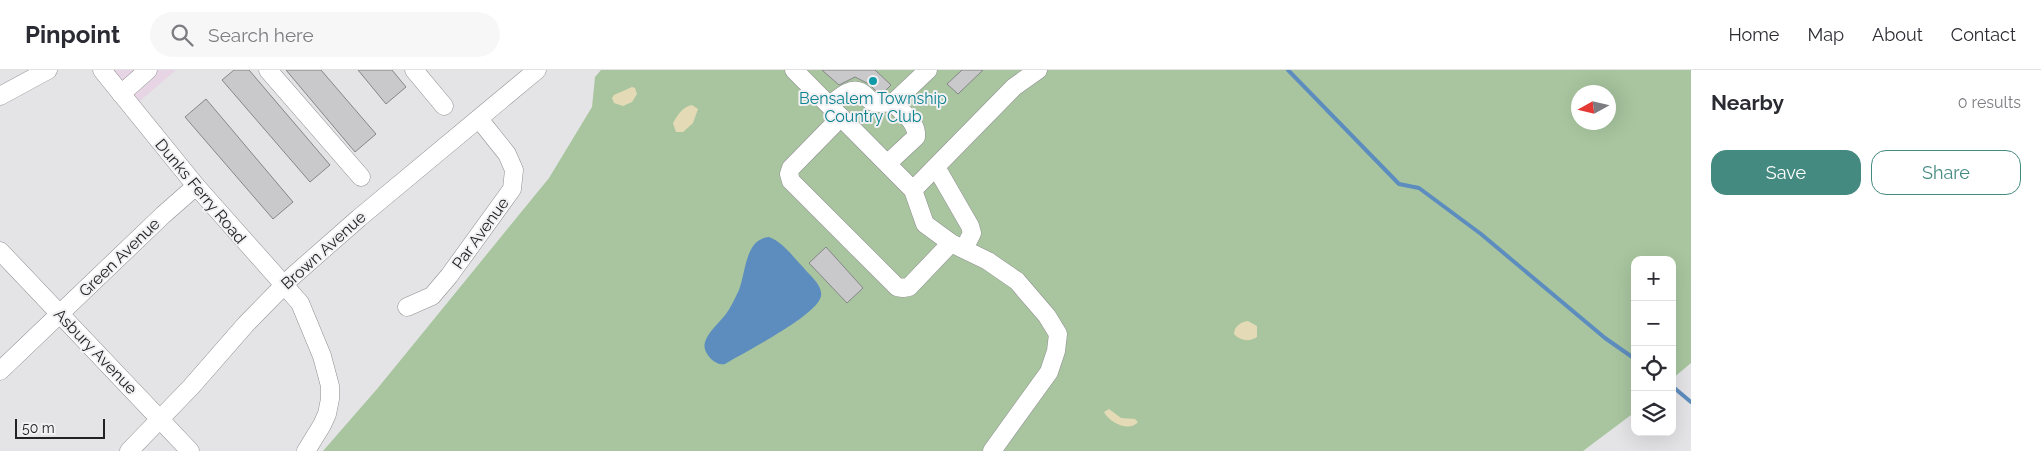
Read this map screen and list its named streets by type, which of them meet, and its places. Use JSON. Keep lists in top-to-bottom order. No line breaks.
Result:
{"streets":{"street":["Dunks Ferry Road","Par Avenue","Brown Avenue","Green Avenue","Asbury Avenue"]},"crossings":[["Dunks Ferry Road","Brown Avenue"],["Dunks Ferry Road","Green Avenue"],["Par Avenue","Brown Avenue"],["Brown Avenue","Asbury Avenue"],["Green Avenue","Asbury Avenue"]],"places":["Bensalem Township Country Club"],"scale_bar":"50 m","north":"left","page":{"header":"Pinpoint","search":"Search here","nav":["Home","Map","About","Contact"],"heading":["Nearby","0 results"],"buttons":["Save","Share"],"map_buttons":["+","−"],"scale":"50 m"}}
